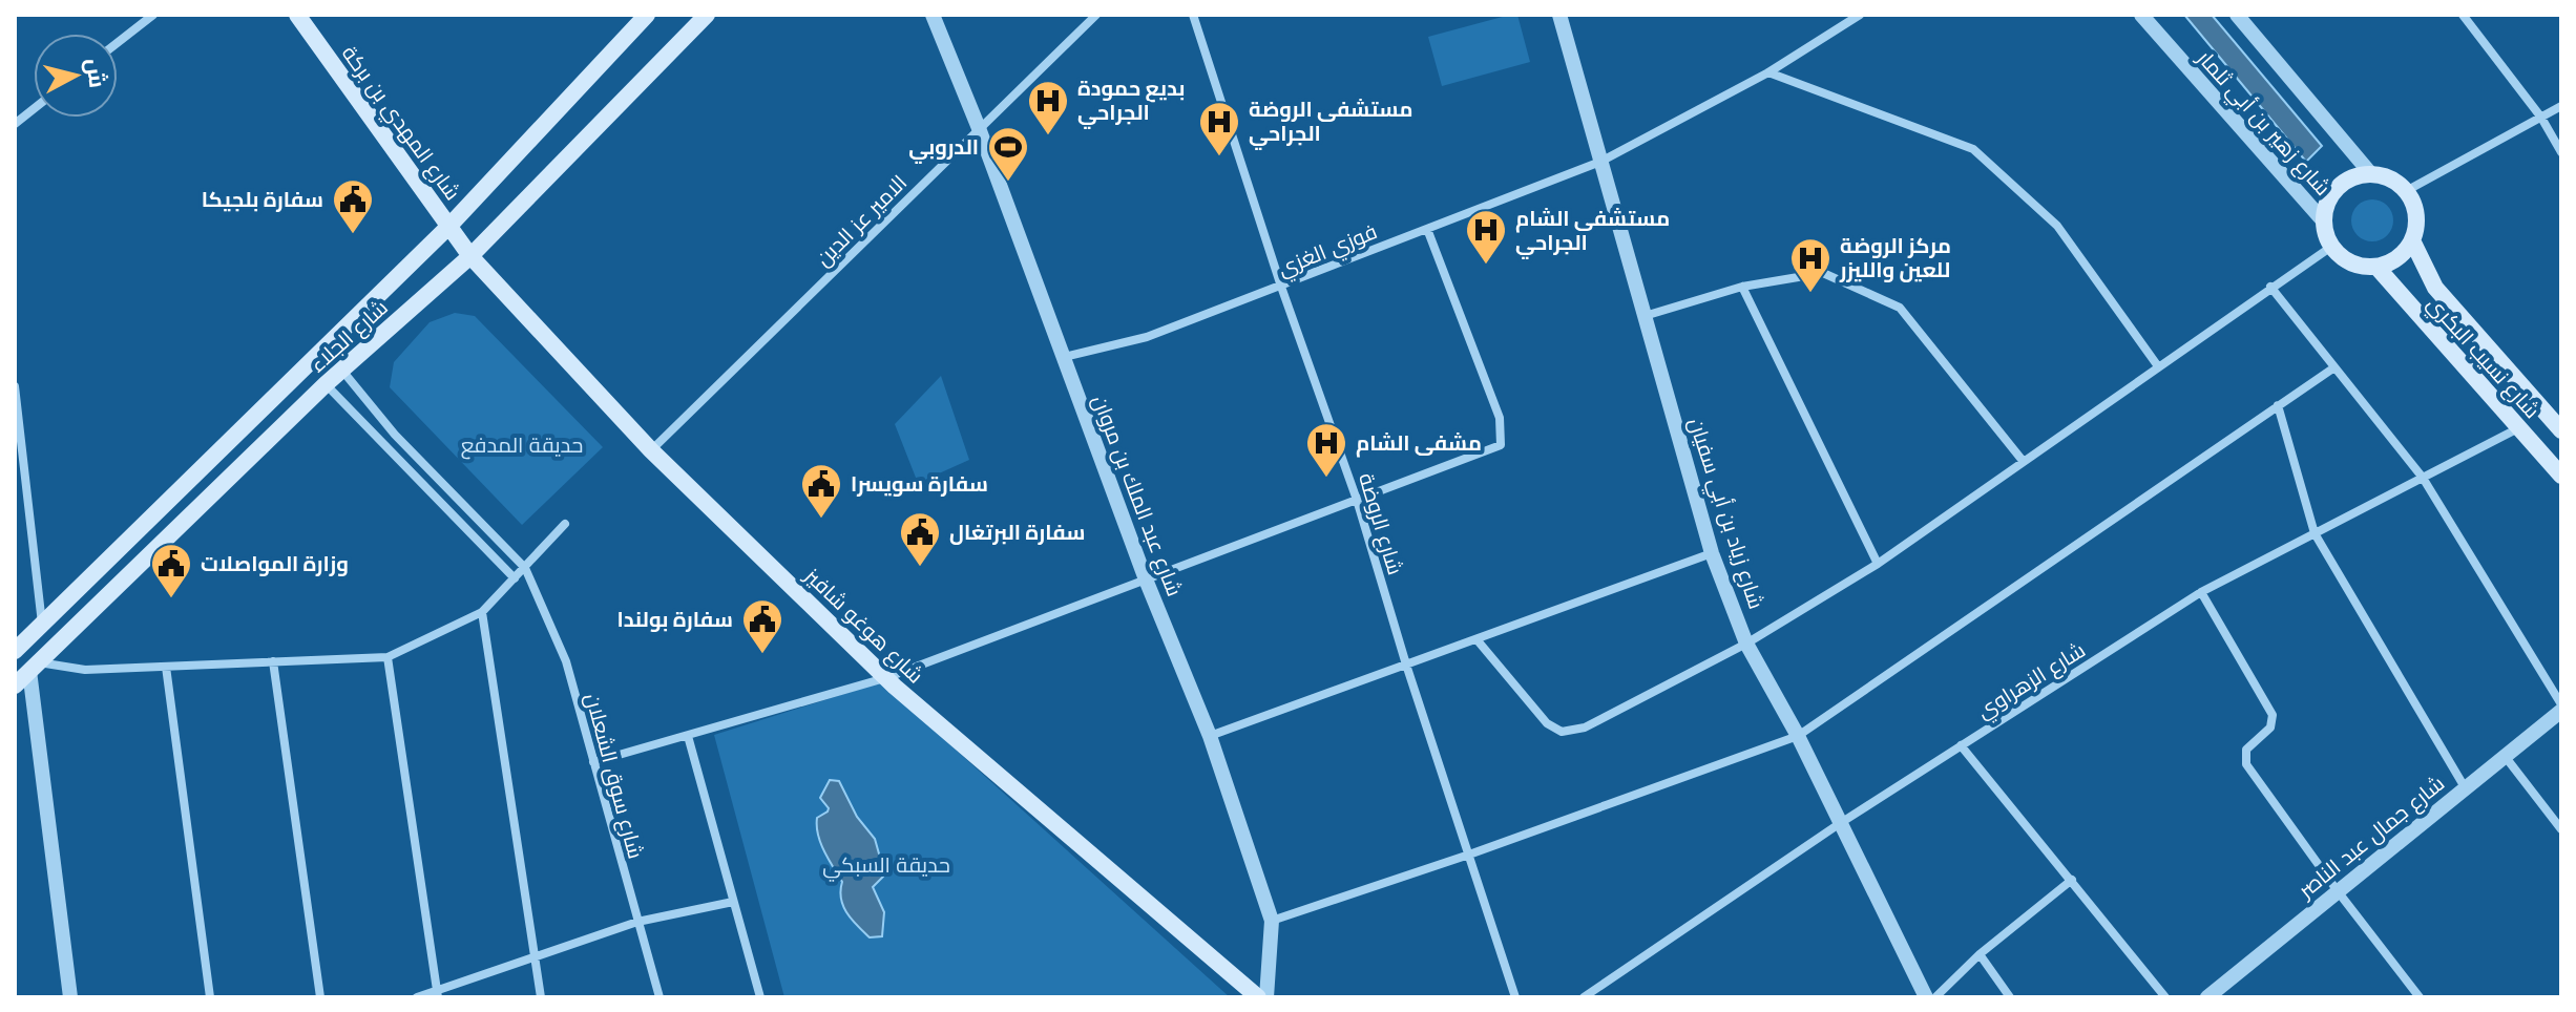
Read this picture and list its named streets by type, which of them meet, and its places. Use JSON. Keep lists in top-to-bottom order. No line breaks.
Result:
{"streets":{"main road":["شارع المهدي بن بركة","شارع الجلاء","شارع نسيب البكري","شارع هوغو شافيز"],"street":["شارع زهير بن أبي ثلمار","الامير عز الدين","فوزي الغزي","شارع عبد الملك بن مروان","شارع زياد بن أبي سفيان","شارع الروضة","شارع الزهراوي","شارع سوق الشعلان","شارع جمال عبد الناصر"]},"crossings":[["شارع المهدي بن بركة","شارع الجلاء"],["شارع المهدي بن بركة","شارع هوغو شافيز"],["شارع زهير بن أبي ثلمار","شارع نسيب البكري"],["الامير عز الدين","شارع عبد الملك بن مروان"],["الامير عز الدين","شارع هوغو شافيز"],["فوزي الغزي","شارع عبد الملك بن مروان"],["فوزي الغزي","شارع زياد بن أبي سفيان"],["فوزي الغزي","شارع الروضة"],["شارع الجلاء","شارع هوغو شافيز"],["شارع نسيب البكري","شارع الزهراوي"],["شارع زياد بن أبي سفيان","شارع الزهراوي"]],"parks":["حديقة المدفع","حديقة السبكي"],"places":{"hospital":["بديع حمودة الجراحي","مستشفى الروضة الجراحي","مستشفى الشام الجراحي","مركز الروضة للعين والليزر","مشفى الشام"],"sports":["الدروبي"],"public building":["سفارة بلجيكا","سفارة سويسرا","سفارة البرتغال","وزارة المواصلات","سفارة بولندا"]},"north":"right"}
